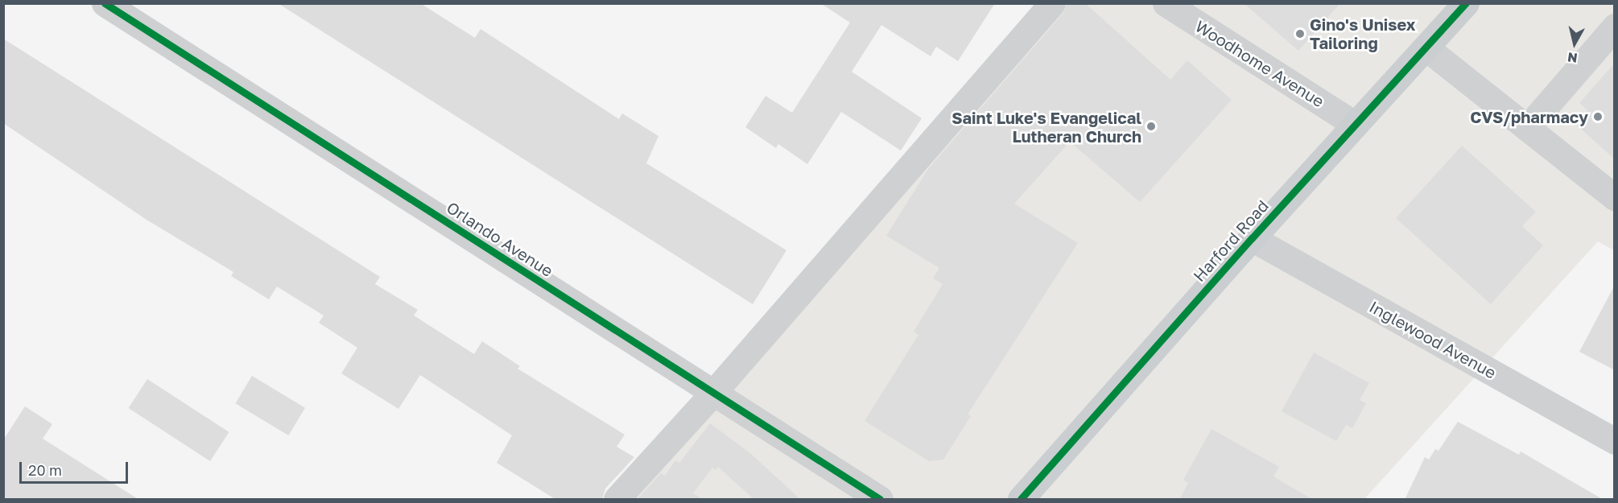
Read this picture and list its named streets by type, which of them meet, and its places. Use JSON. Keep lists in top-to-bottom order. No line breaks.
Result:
{"streets":{"main road":["Harford Road"],"street":["Woodhome Avenue","Orlando Avenue","Inglewood Avenue"]},"crossings":[["Woodhome Avenue","Harford Road"],["Harford Road","Inglewood Avenue"]],"places":["Gino's Unisex Tailoring","CVS/pharmacy","Saint Luke's Evangelical Lutheran Church"],"scale_bar":"20 m","north":"bottom"}
